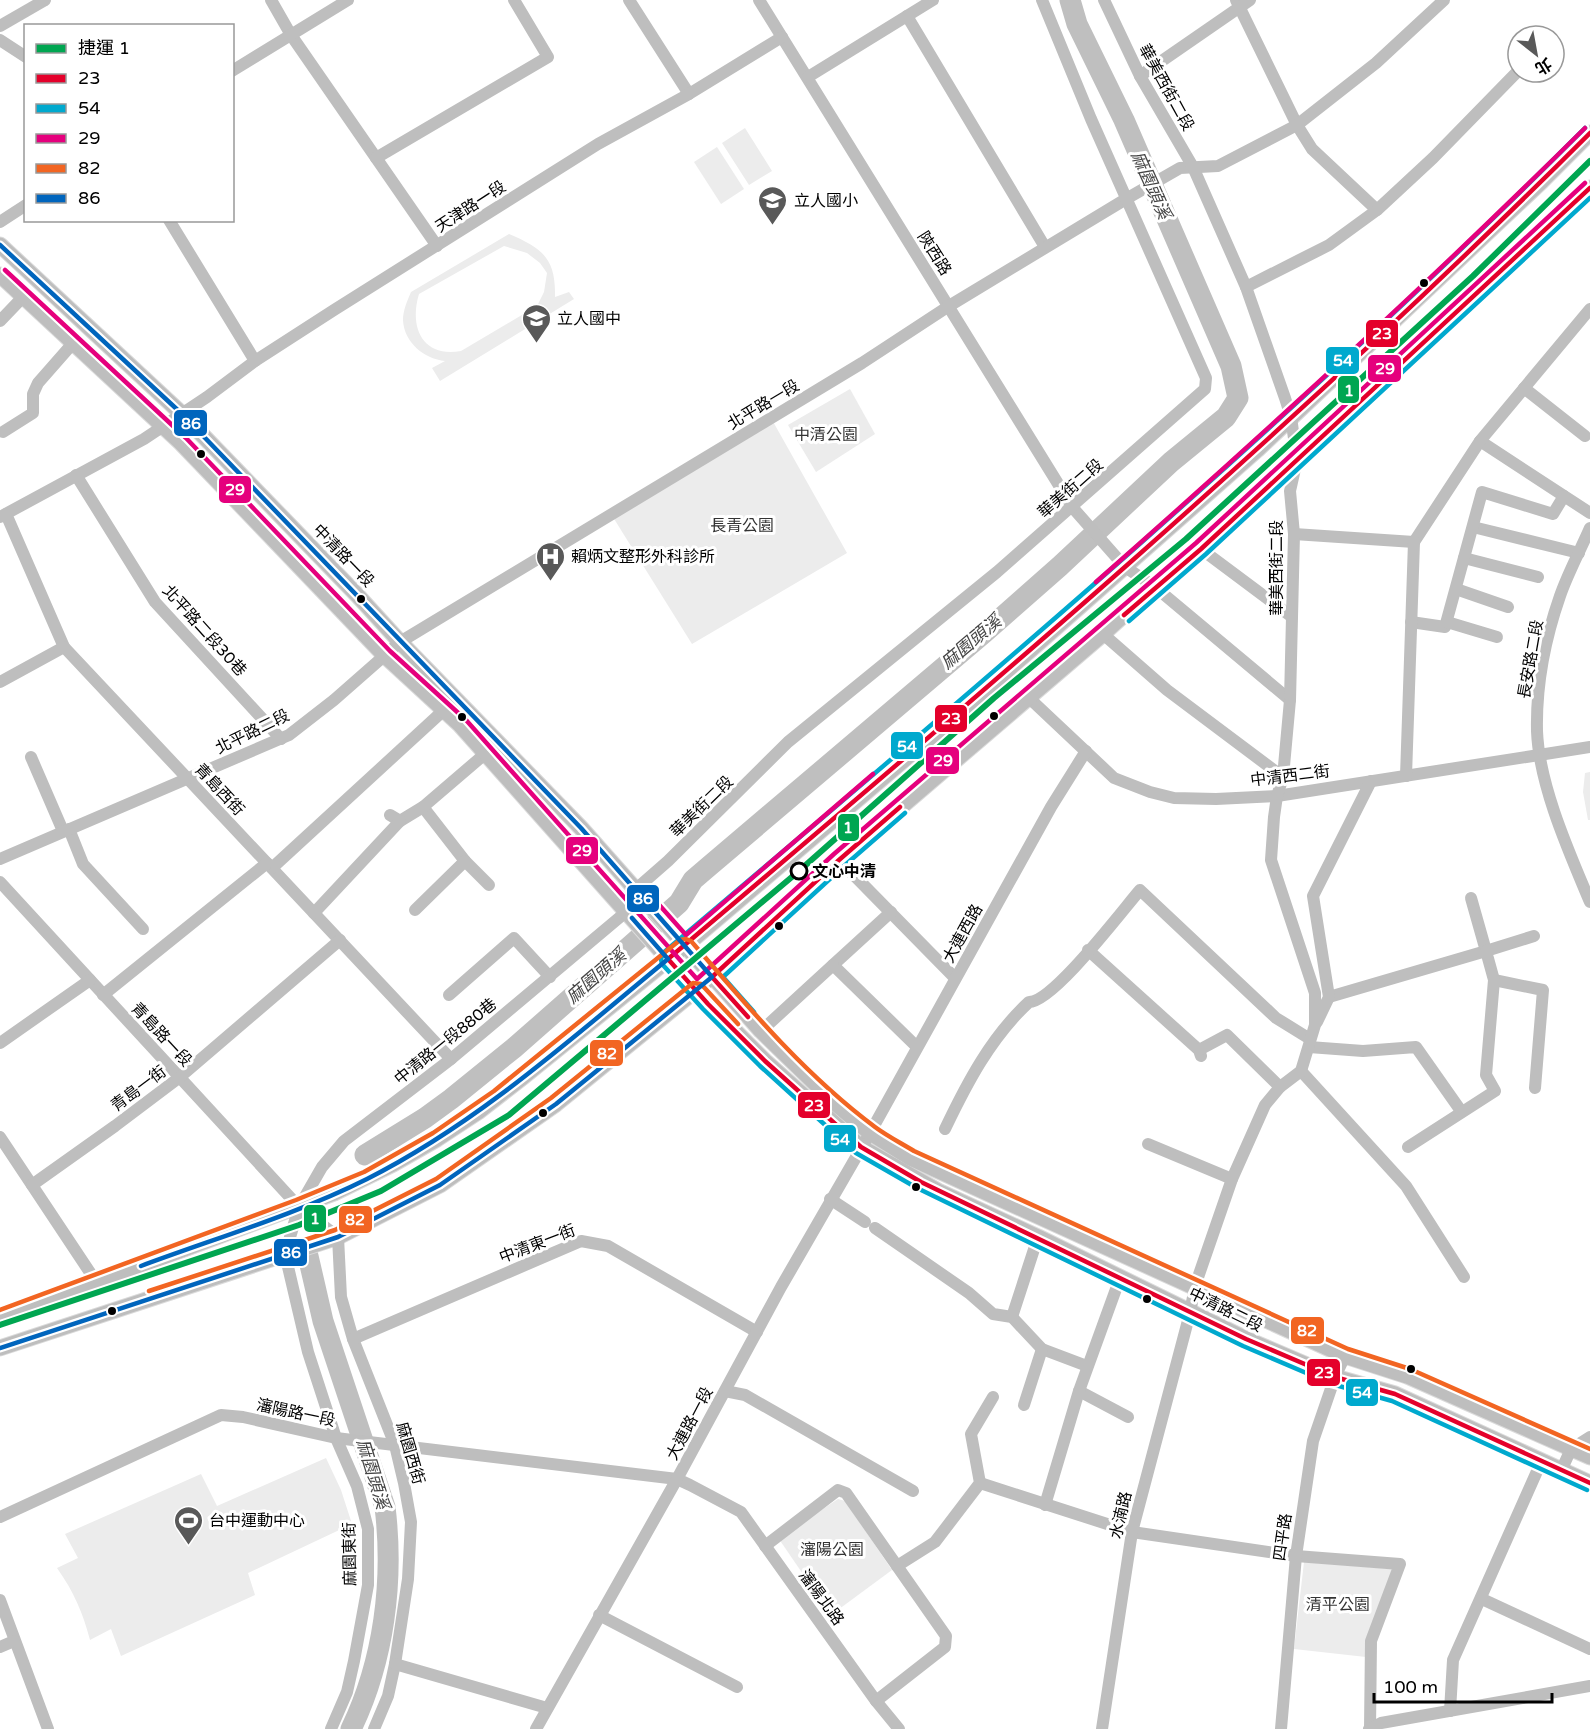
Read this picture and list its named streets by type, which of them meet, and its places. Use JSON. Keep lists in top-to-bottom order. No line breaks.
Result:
{"streets":{"main road":["中清路一段","中清路二段"],"street":["華美西街二段","天津路一段","陝西路","北平路一段","華美街二段","北平路二段30巷","長安路二段","北平路二段","中清西二街","青島西街","大連西路","青島路一段","中清路一段880巷","青島一街","中清東一街","瀋陽路一段","大連路一段","麻園西街","水湳路","四平路","麻園東街","瀋陽北路"]},"crossings":[["華美西街二段","北平路一段"],["華美西街二段","中清西二街"],["天津路一段","陝西路"],["天津路一段","中清路一段"],["天津路一段","北平路二段30巷"],["天津路一段","青島西街"],["陝西路","北平路一段"],["陝西路","華美街二段"],["北平路一段","華美街二段"],["北平路一段","中清路一段"],["北平路一段","北平路二段"],["華美街二段","中清路一段"],["中清路一段","北平路二段"],["中清路一段","中清路二段"],["北平路二段30巷","北平路二段"],["長安路二段","中清西二街"],["北平路二段","青島西街"],["中清西二街","大連西路"],["青島西街","中清路一段880巷"],["青島西街","青島一街"],["大連西路","中清路二段"],["大連西路","大連路一段"],["青島路一段","中清路一段880巷"],["青島路一段","青島一街"],["中清路一段880巷","中清路二段"],["中清東一街","大連路一段"],["中清東一街","麻園西街"],["中清路二段","大連路一段"],["中清路二段","水湳路"],["中清路二段","四平路"],["瀋陽路一段","大連路一段"],["瀋陽路一段","麻園西街"],["瀋陽路一段","麻園東街"],["瀋陽路一段","瀋陽北路"],["大連路一段","瀋陽北路"]],"water":["麻園頭溪"],"parks":["中清公園","長青公園","瀋陽公園","清平公園"],"places":{"school or university":["立人國小","立人國中"],"hospital":["賴炳文整形外科診所"],"other":["文心中清"],"sports":["台中運動中心"]},"lines":["transit line 54","transit line 29","transit line 23","metro line 1","transit line 86","transit line 82"],"legend":["捷運 1","23","54","29","82","86"],"scale_bar":"100 m","north":"bottom right"}
